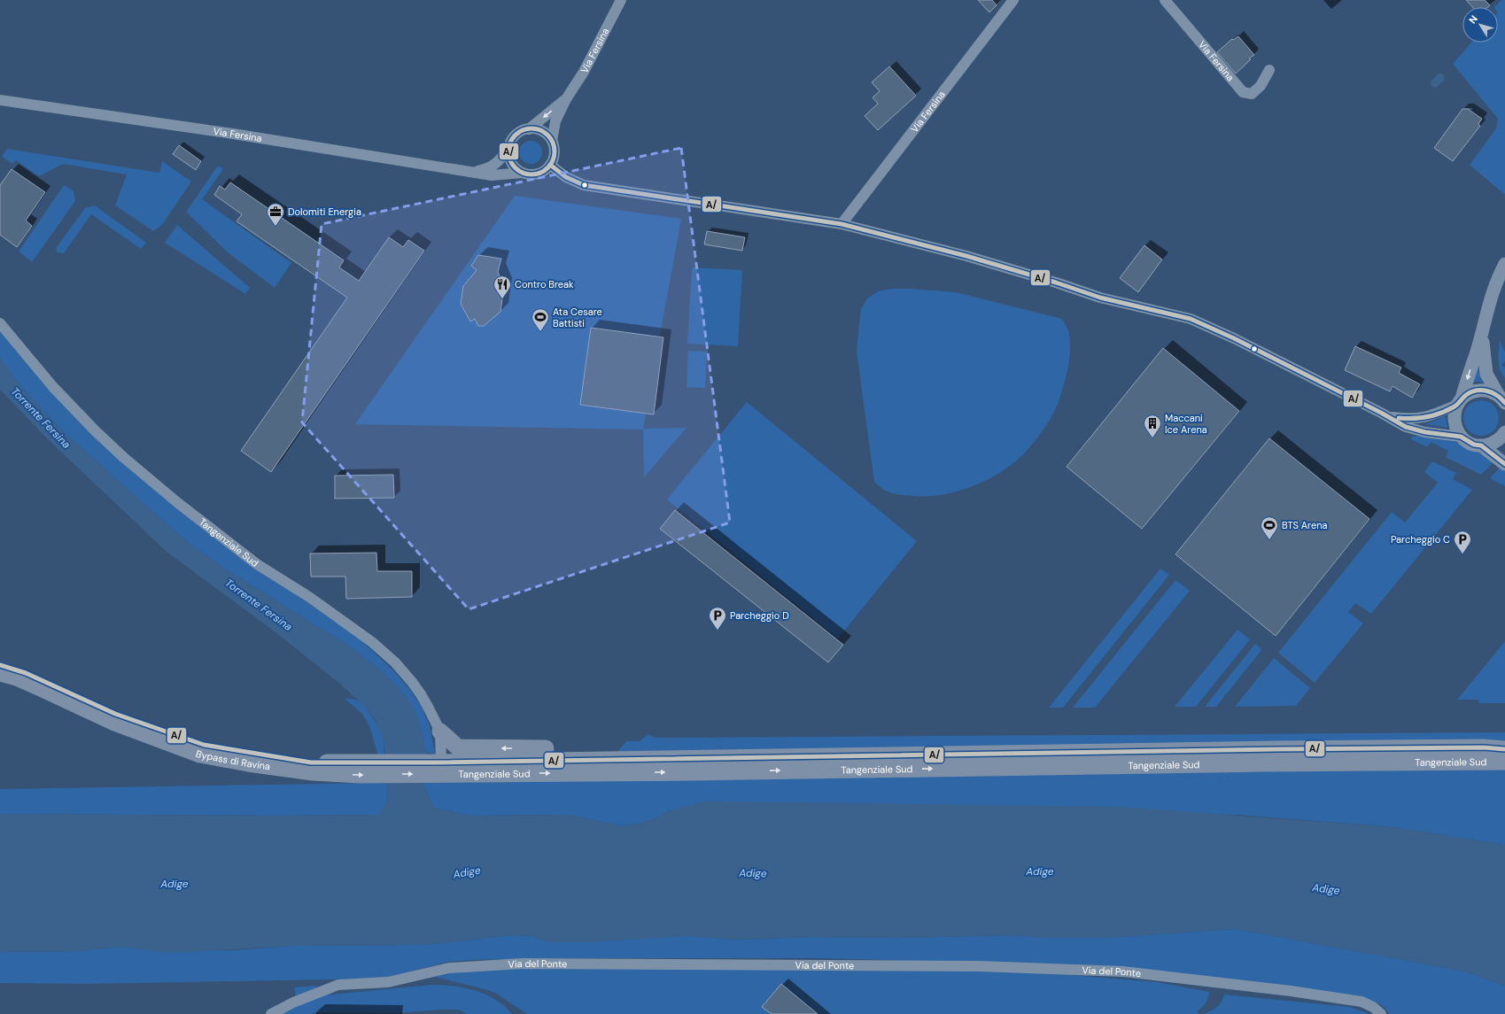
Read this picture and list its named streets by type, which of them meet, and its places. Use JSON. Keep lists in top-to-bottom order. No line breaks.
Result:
{"streets":{"highway":["Tangenziale Sud","Bypass di Ravina"],"street":["Via Fersina","Via del Ponte"]},"crossings":[["Tangenziale Sud","Bypass di Ravina"]],"one_way":["Tangenziale Sud"],"water":["Torrente Fersina","Adige"],"places":{"office":["Dolomiti Energia"],"restaurant":["Contro Break"],"sports":["Ata Cesare Battisti","BTS Arena"],"building":["Maccani Ice Arena"],"parking":["Parcheggio C","Parcheggio D"]},"lines":["transit line A/"],"north":"top left"}
